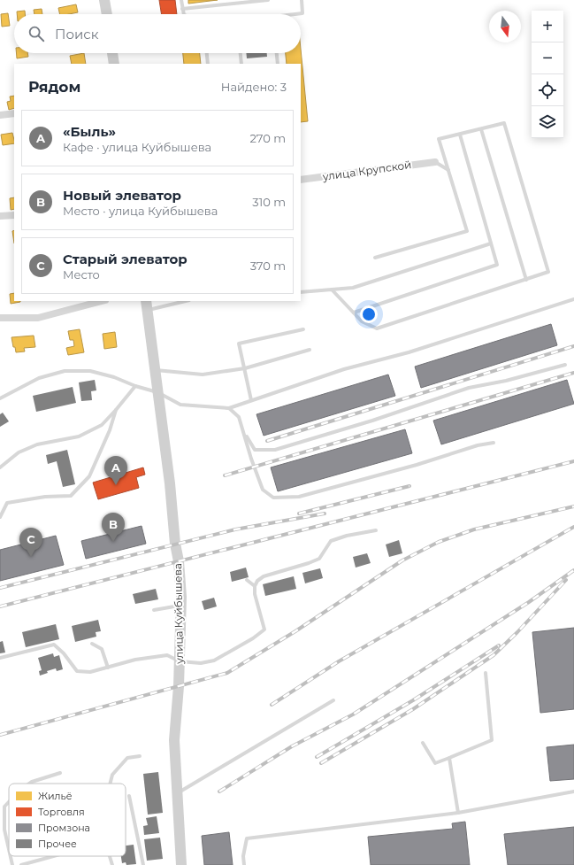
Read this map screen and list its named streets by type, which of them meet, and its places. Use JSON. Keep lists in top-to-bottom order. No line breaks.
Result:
{"streets":{"street":["улица Крупской","улица Куйбышева"]},"legend":["Жильё","Торговля","Промзона","Прочее"],"north":"bottom","page":{"map_buttons":["+","−"],"search":"Поиск","heading":["Рядом","Найдено: 3"],"list":[{"mark":"A","name":"«Быль»","note":"Кафе · улица Куйбышева","value":"270 m"},{"mark":"B","name":"Новый элеватор","note":"Место · улица Куйбышева","value":"310 m"},{"mark":"C","name":"Старый элеватор","note":"Место","value":"370 m"}],"pins":["A","B","C"]}}
